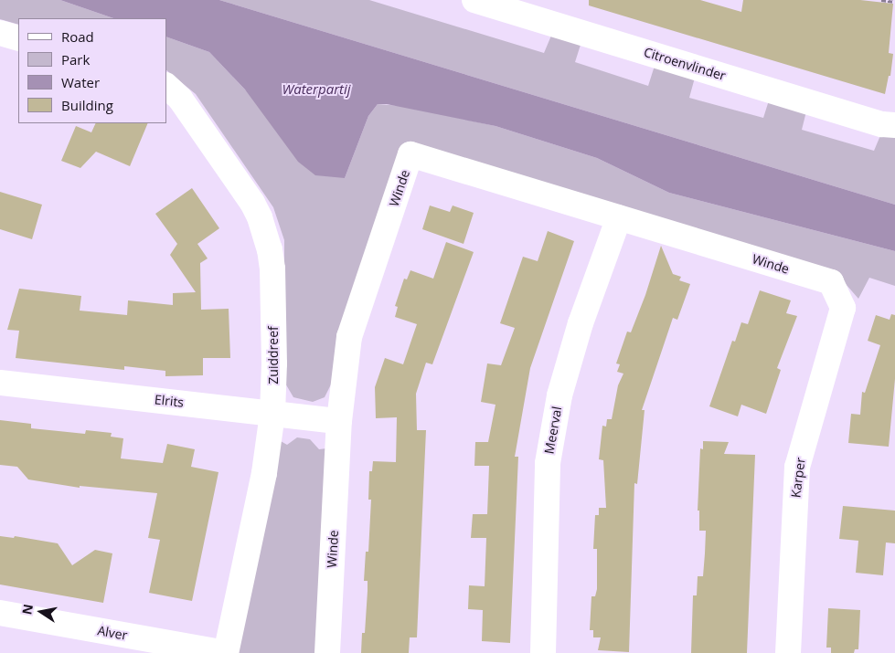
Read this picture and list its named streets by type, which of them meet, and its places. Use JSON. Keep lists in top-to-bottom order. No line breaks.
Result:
{"streets":{"street":["Citroenvlinder","Winde","Zuiddreef","Elrits","Meerval","Karper","Alver"]},"crossings":[["Winde","Elrits"],["Winde","Meerval"],["Winde","Karper"],["Zuiddreef","Elrits"],["Zuiddreef","Alver"]],"water":["Waterpartij"],"legend":["Road","Park","Water","Building"],"north":"left"}
